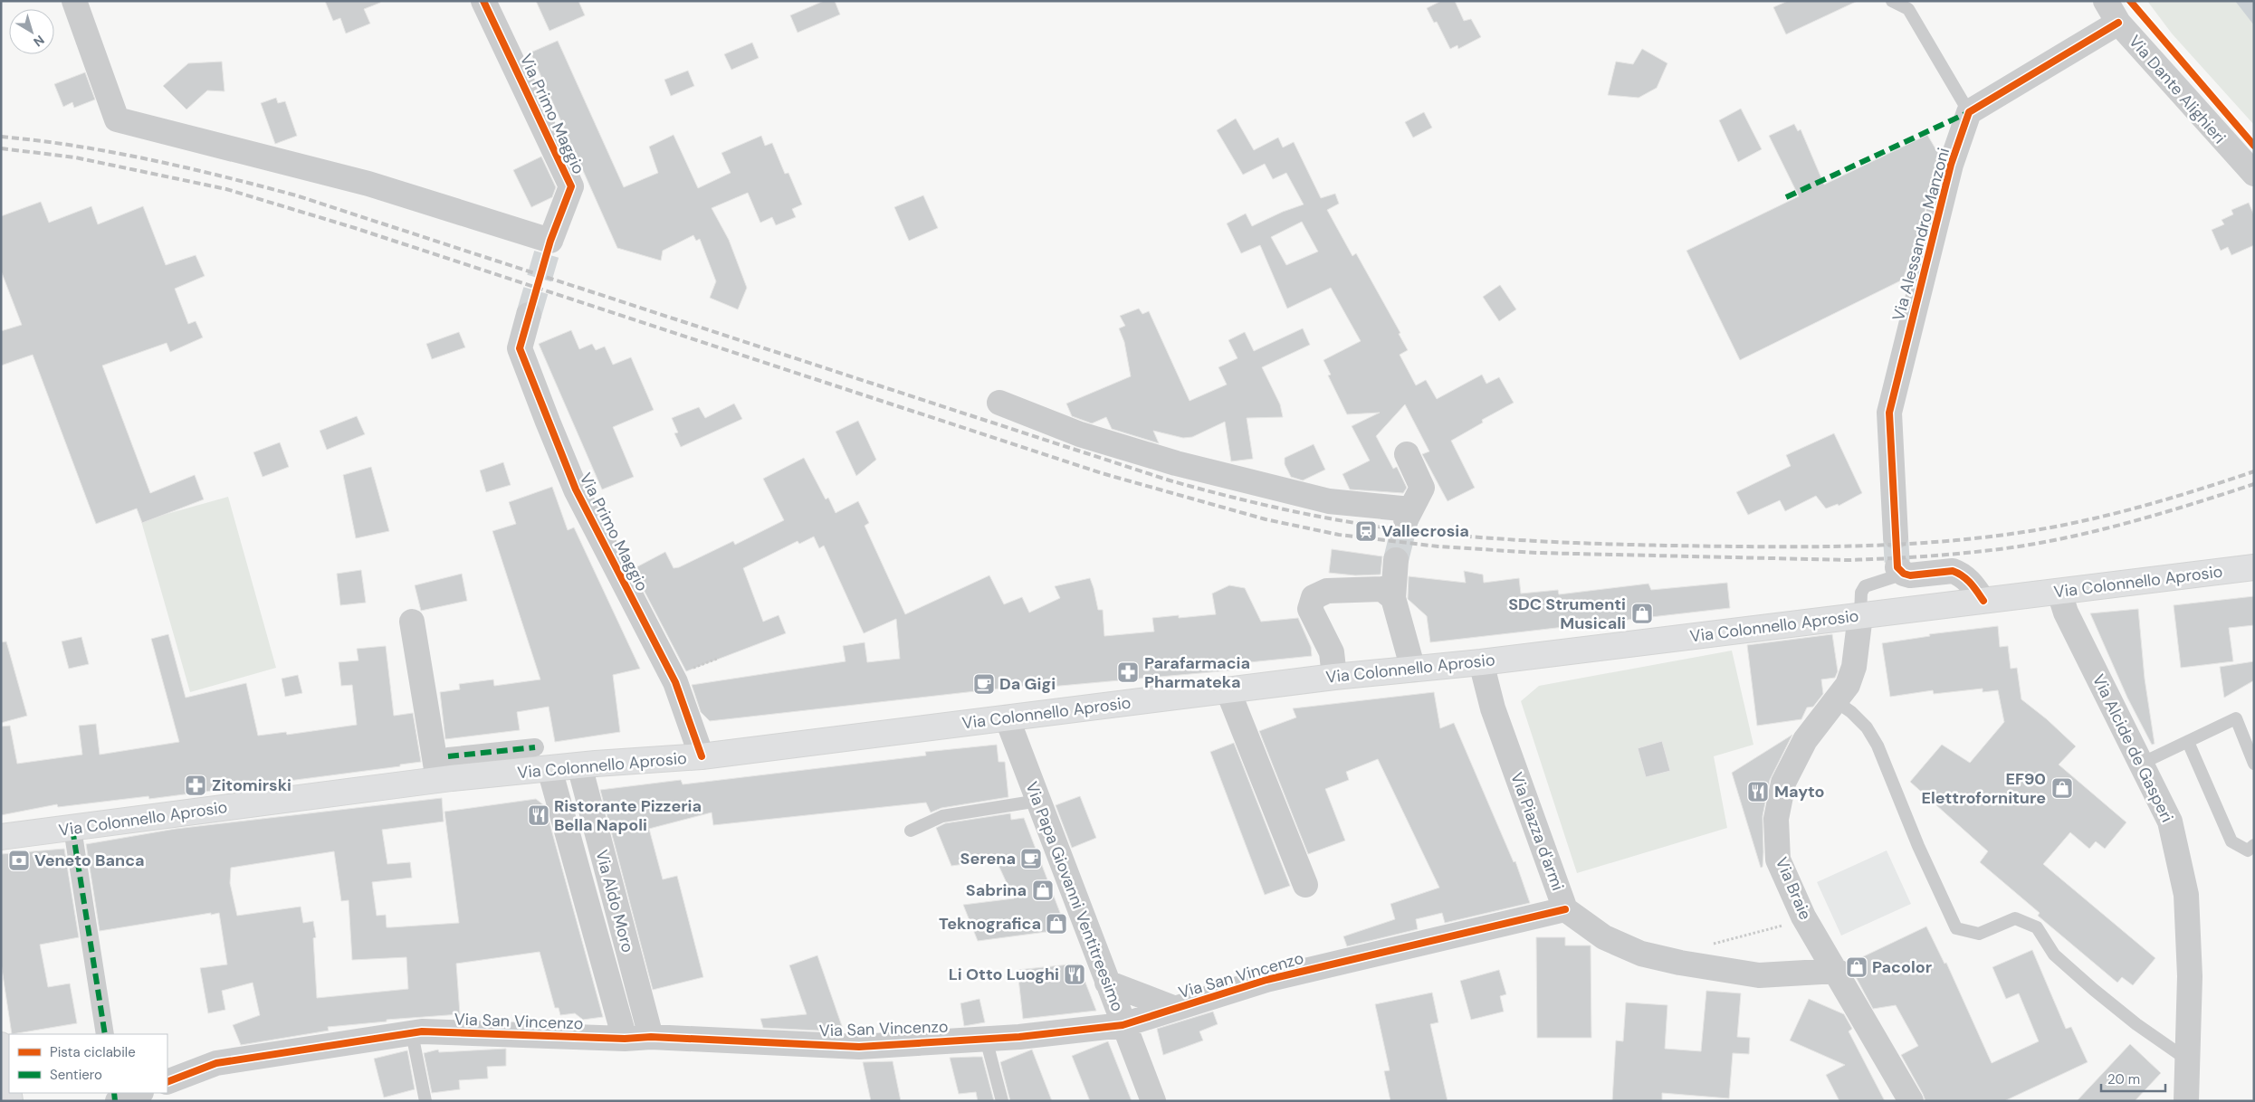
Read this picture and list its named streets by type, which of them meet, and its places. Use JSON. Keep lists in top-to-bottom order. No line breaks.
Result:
{"streets":{"main road":["Via Colonnello Aprosio"],"street":["Via Dante Alighieri","Via Primo Maggio","Via Alessandro Manzoni","Via Alcide de Gasperi","Via Piazza d'armi","Via Braie","Via Papa Giovanni Ventitreesimo","Via Aldo Moro","Via San Vincenzo"]},"crossings":[["Via Primo Maggio","Via Colonnello Aprosio"],["Via Colonnello Aprosio","Via Alcide de Gasperi"],["Via Colonnello Aprosio","Via Piazza d'armi"],["Via Colonnello Aprosio","Via Braie"],["Via Colonnello Aprosio","Via Papa Giovanni Ventitreesimo"],["Via Colonnello Aprosio","Via Aldo Moro"],["Via Piazza d'armi","Via Braie"],["Via Piazza d'armi","Via San Vincenzo"],["Via Papa Giovanni Ventitreesimo","Via San Vincenzo"],["Via Aldo Moro","Via San Vincenzo"]],"places":{"station":["Vallecrosia"],"shop":["SDC Strumenti Musicali","EF90 Elettroforniture","Sabrina","Teknografica","Pacolor"],"pharmacy":["Parafarmacia Pharmateka","Zitomirski"],"cafe":["Da Gigi","Serena"],"restaurant":["Mayto","Ristorante Pizzeria Bella Napoli","Li Otto Luoghi"],"bank":["Veneto Banca"]},"legend":["Pista ciclabile","Sentiero"],"scale_bar":"20 m","north":"bottom right"}
